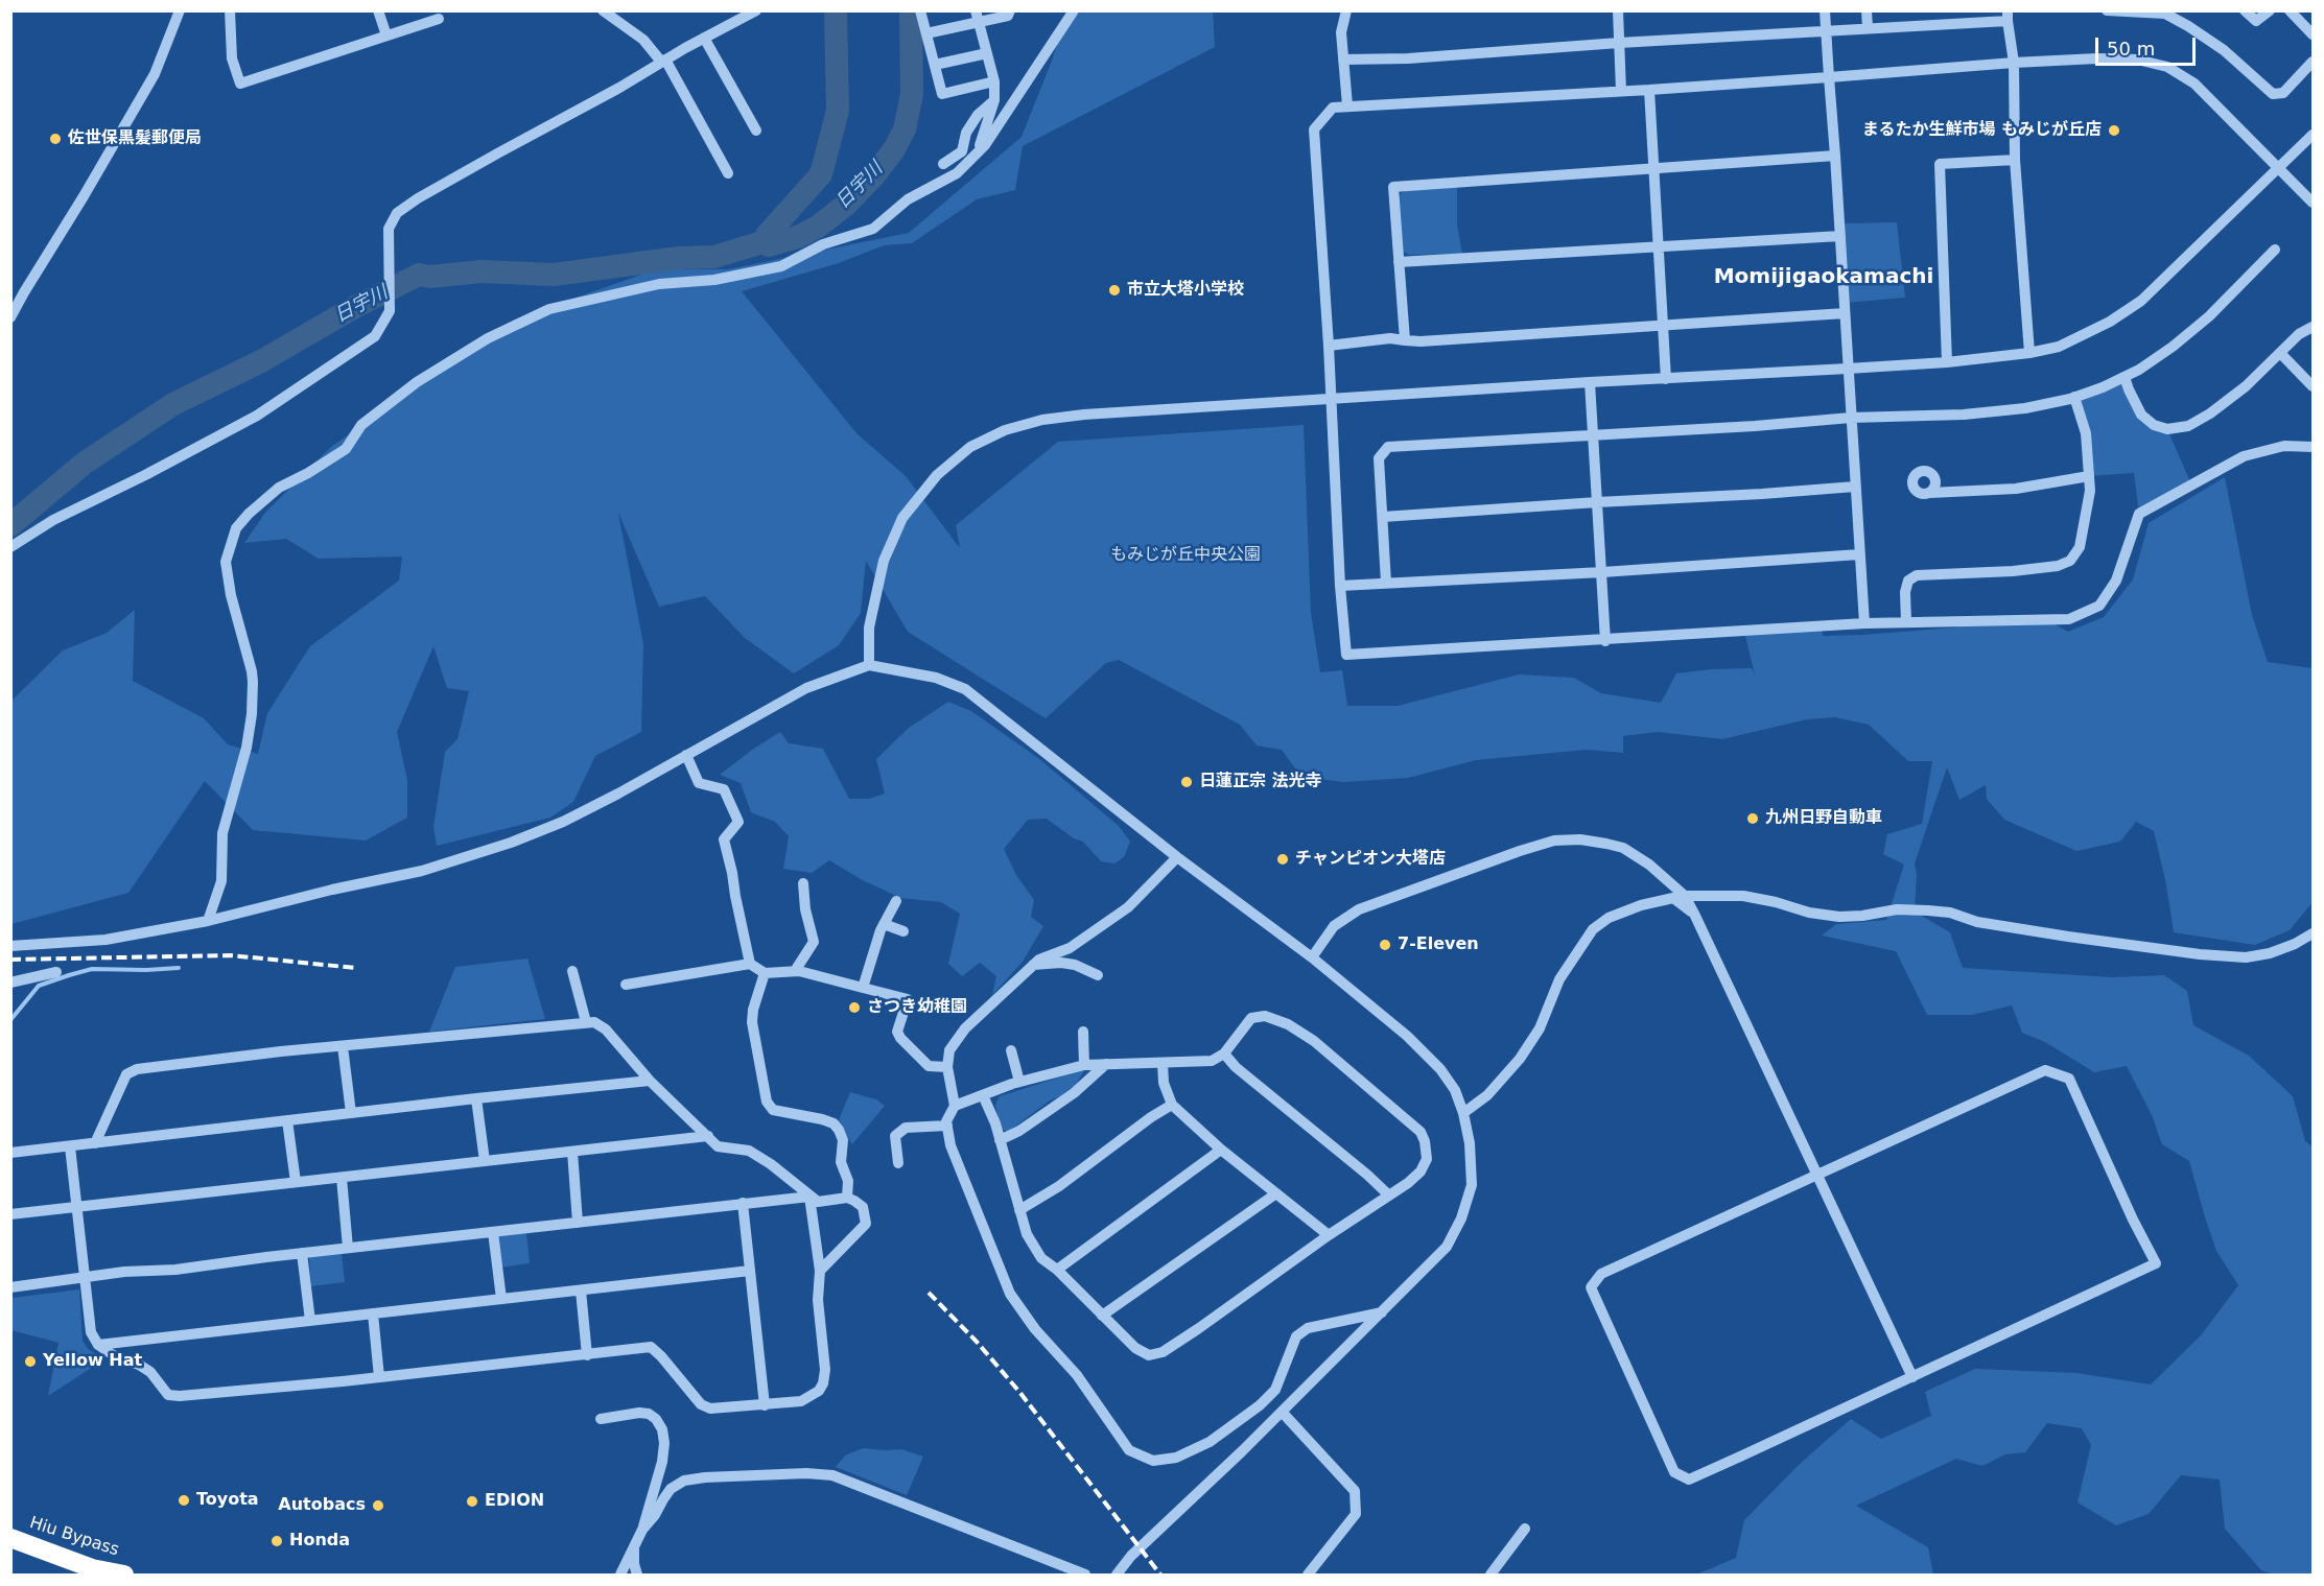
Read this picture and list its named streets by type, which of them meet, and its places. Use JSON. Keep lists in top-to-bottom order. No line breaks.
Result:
{"streets":{"highway":["Hiu Bypass"]},"districts":["Momijigaokamachi"],"water":["日宇川"],"parks":["もみじが丘中央公園"],"places":["まるたか生鮮市場 もみじが丘店","佐世保黒髪郵便局","市立大塔小学校","日蓮正宗 法光寺","九州日野自動車","チャンピオン大塔店","7-Eleven","さつき幼稚園","Yellow Hat","Toyota","EDION","Autobacs","Honda"],"scale_bar":"50 m"}
